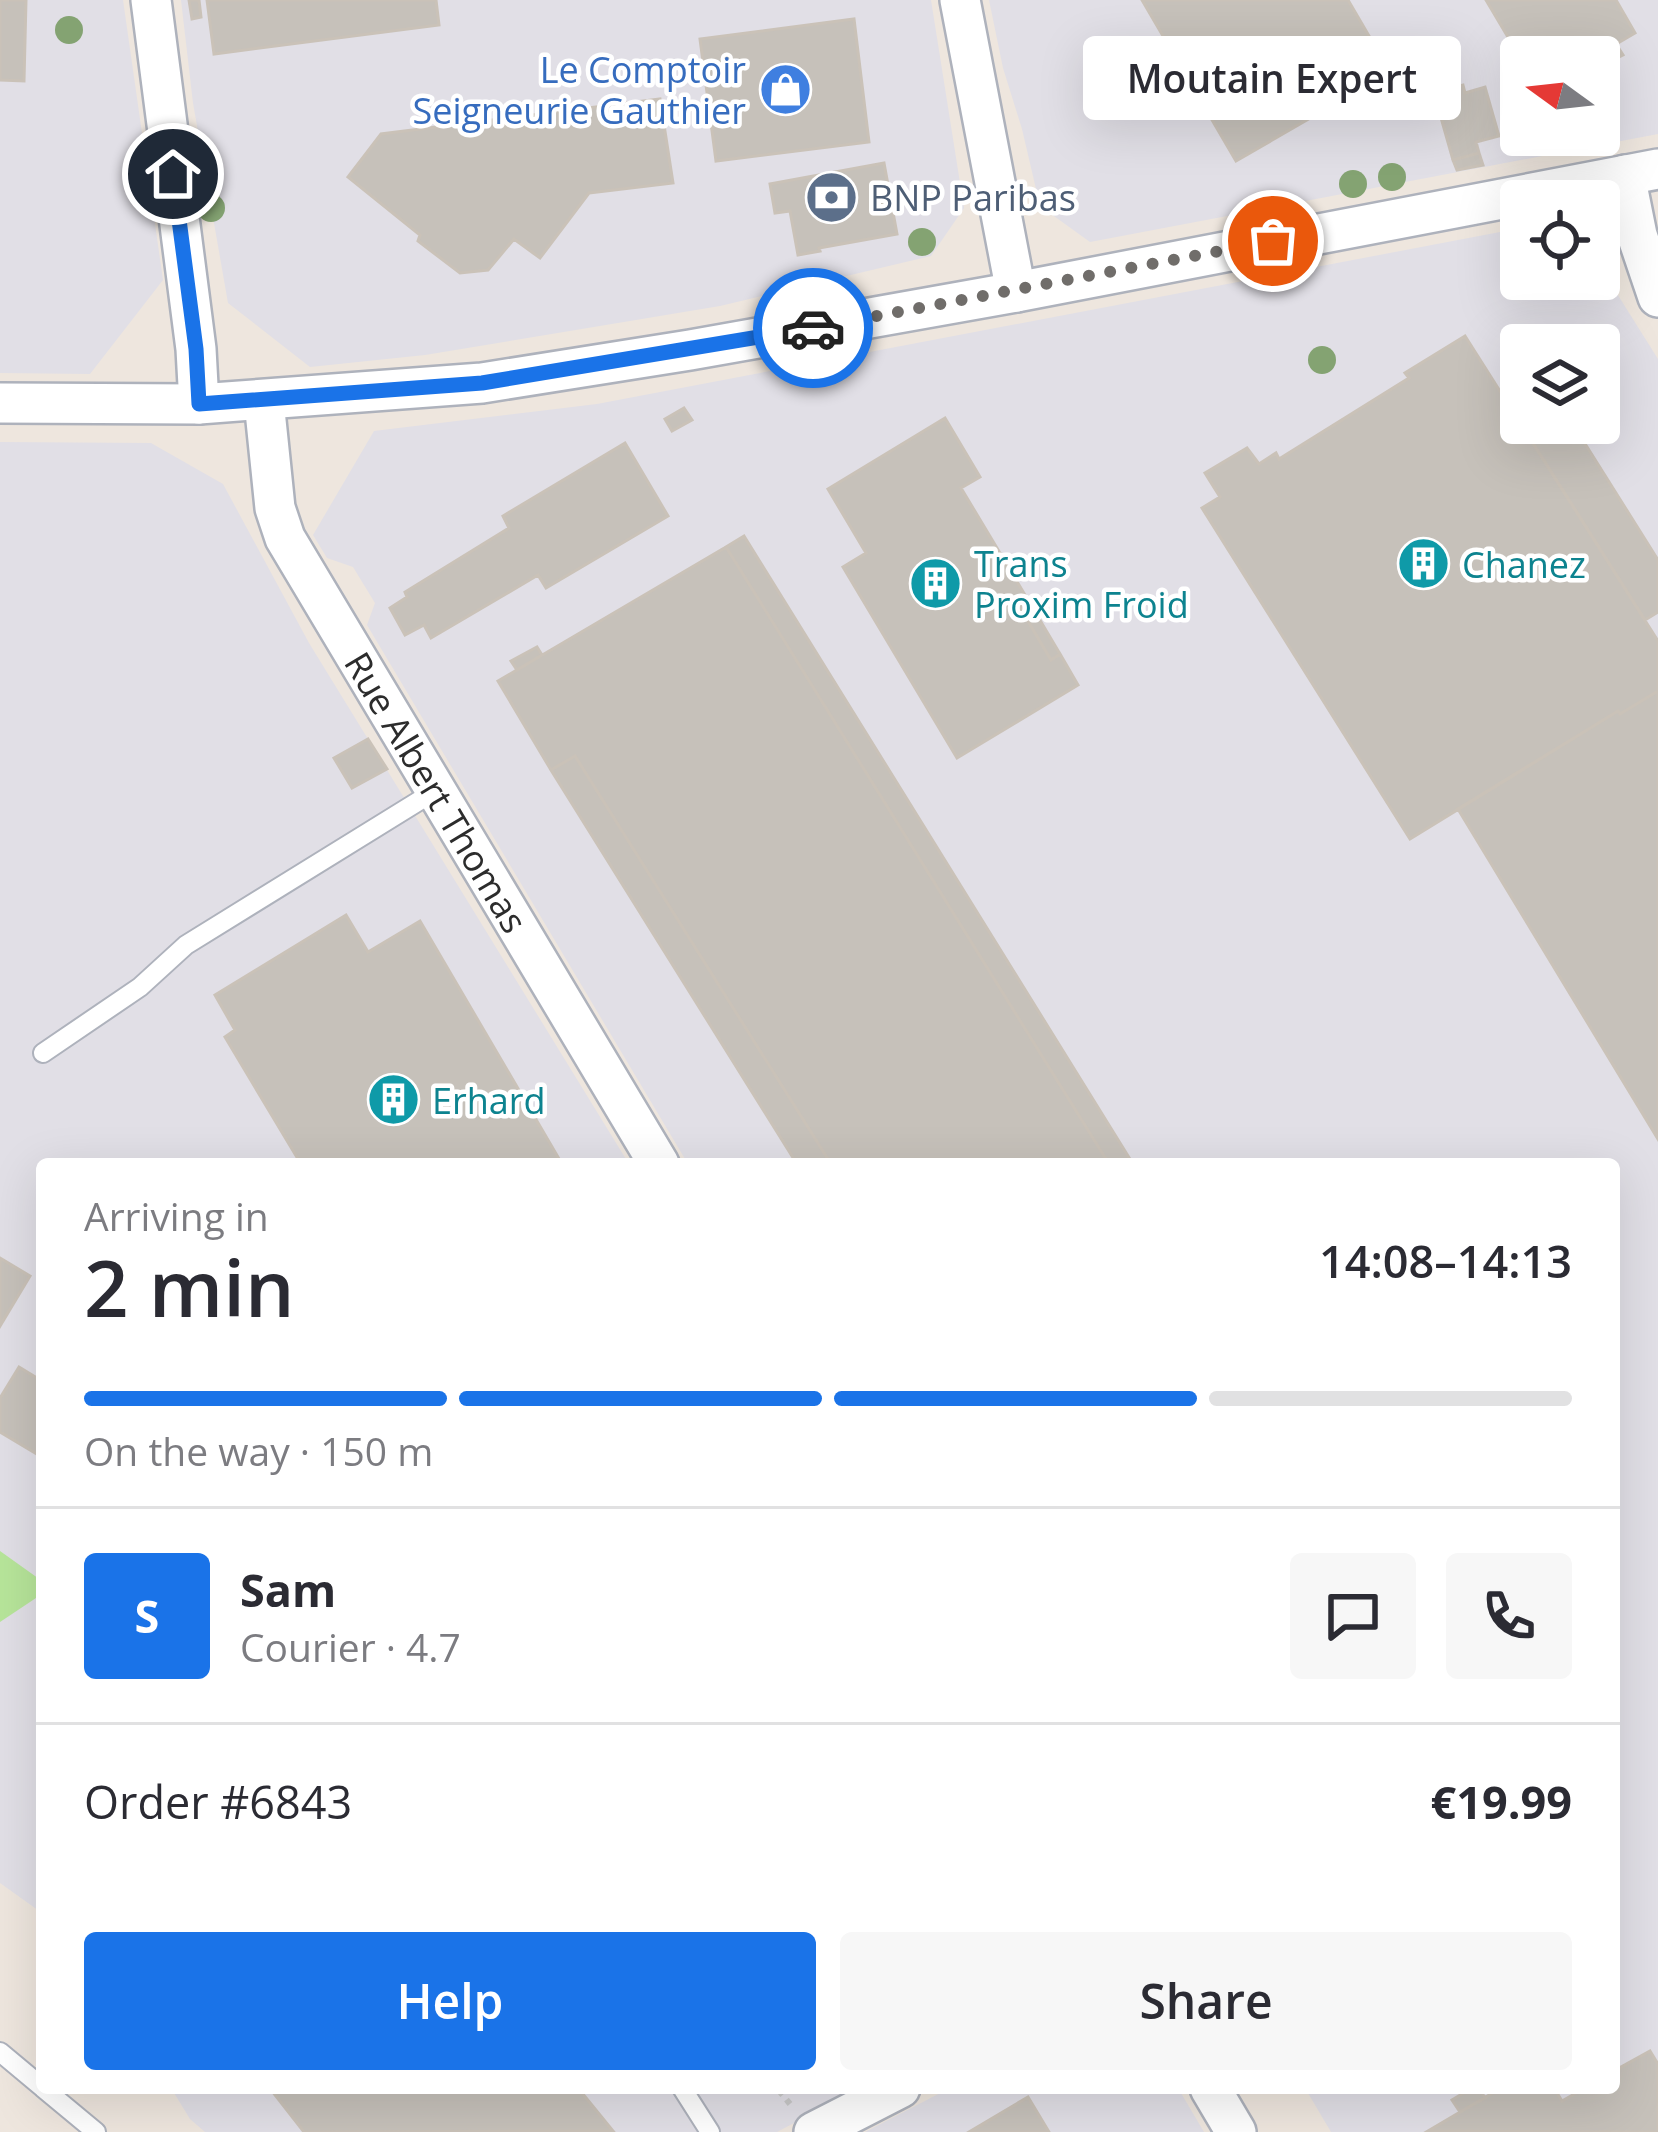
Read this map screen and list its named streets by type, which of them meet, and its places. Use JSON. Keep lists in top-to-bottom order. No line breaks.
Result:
{"streets":{"street":["Rue Albert Thomas"]},"places":{"shop":["Le Comptoir Seigneurie Gauthier"],"bank":["BNP Paribas"],"other":["Moutain Expert"],"building":["Chanez","Trans Proxim Froid","Erhard"]},"north":"left","page":{"bubble":"Moutain Expert","heading":["2 min","Arriving in","14:08–14:13"],"panel":["Sam","Courier · 4.7","Order #6843","€19.99"],"bar":"On the way · 150 m","round":"S","buttons":["Help","Share"]}}
